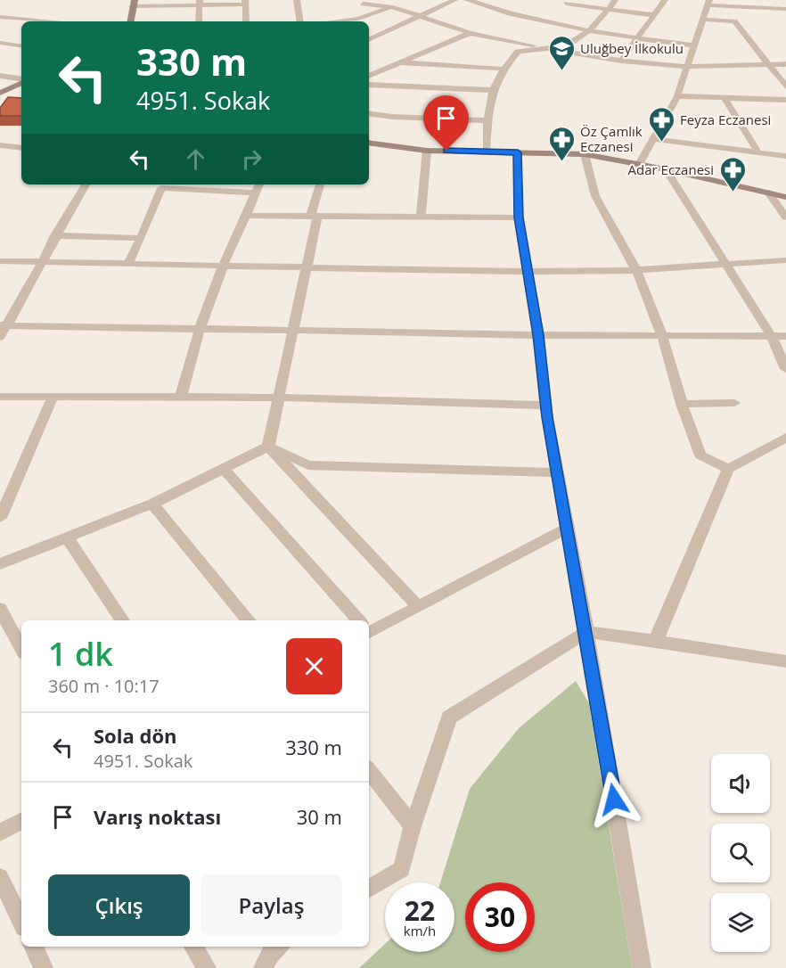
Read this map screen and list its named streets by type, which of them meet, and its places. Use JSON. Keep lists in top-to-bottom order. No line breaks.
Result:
{"places":{"school or university":["Uluğbey İlkokulu"],"pharmacy":["Feyza Eczanesi","Öz Çamlık Eczanesi","Adar Eczanesi"]},"page":{"turn":["330 m","4951. Sokak"],"heading":["1 dk","360 m · 10:17"],"list":[{"name":"Sola dön","note":"4951. Sokak","value":"330 m"},{"name":"Varış noktası","value":"30 m"}],"buttons":["Çıkış","Paylaş"],"speed":"22 km/h","limit":"30"}}
